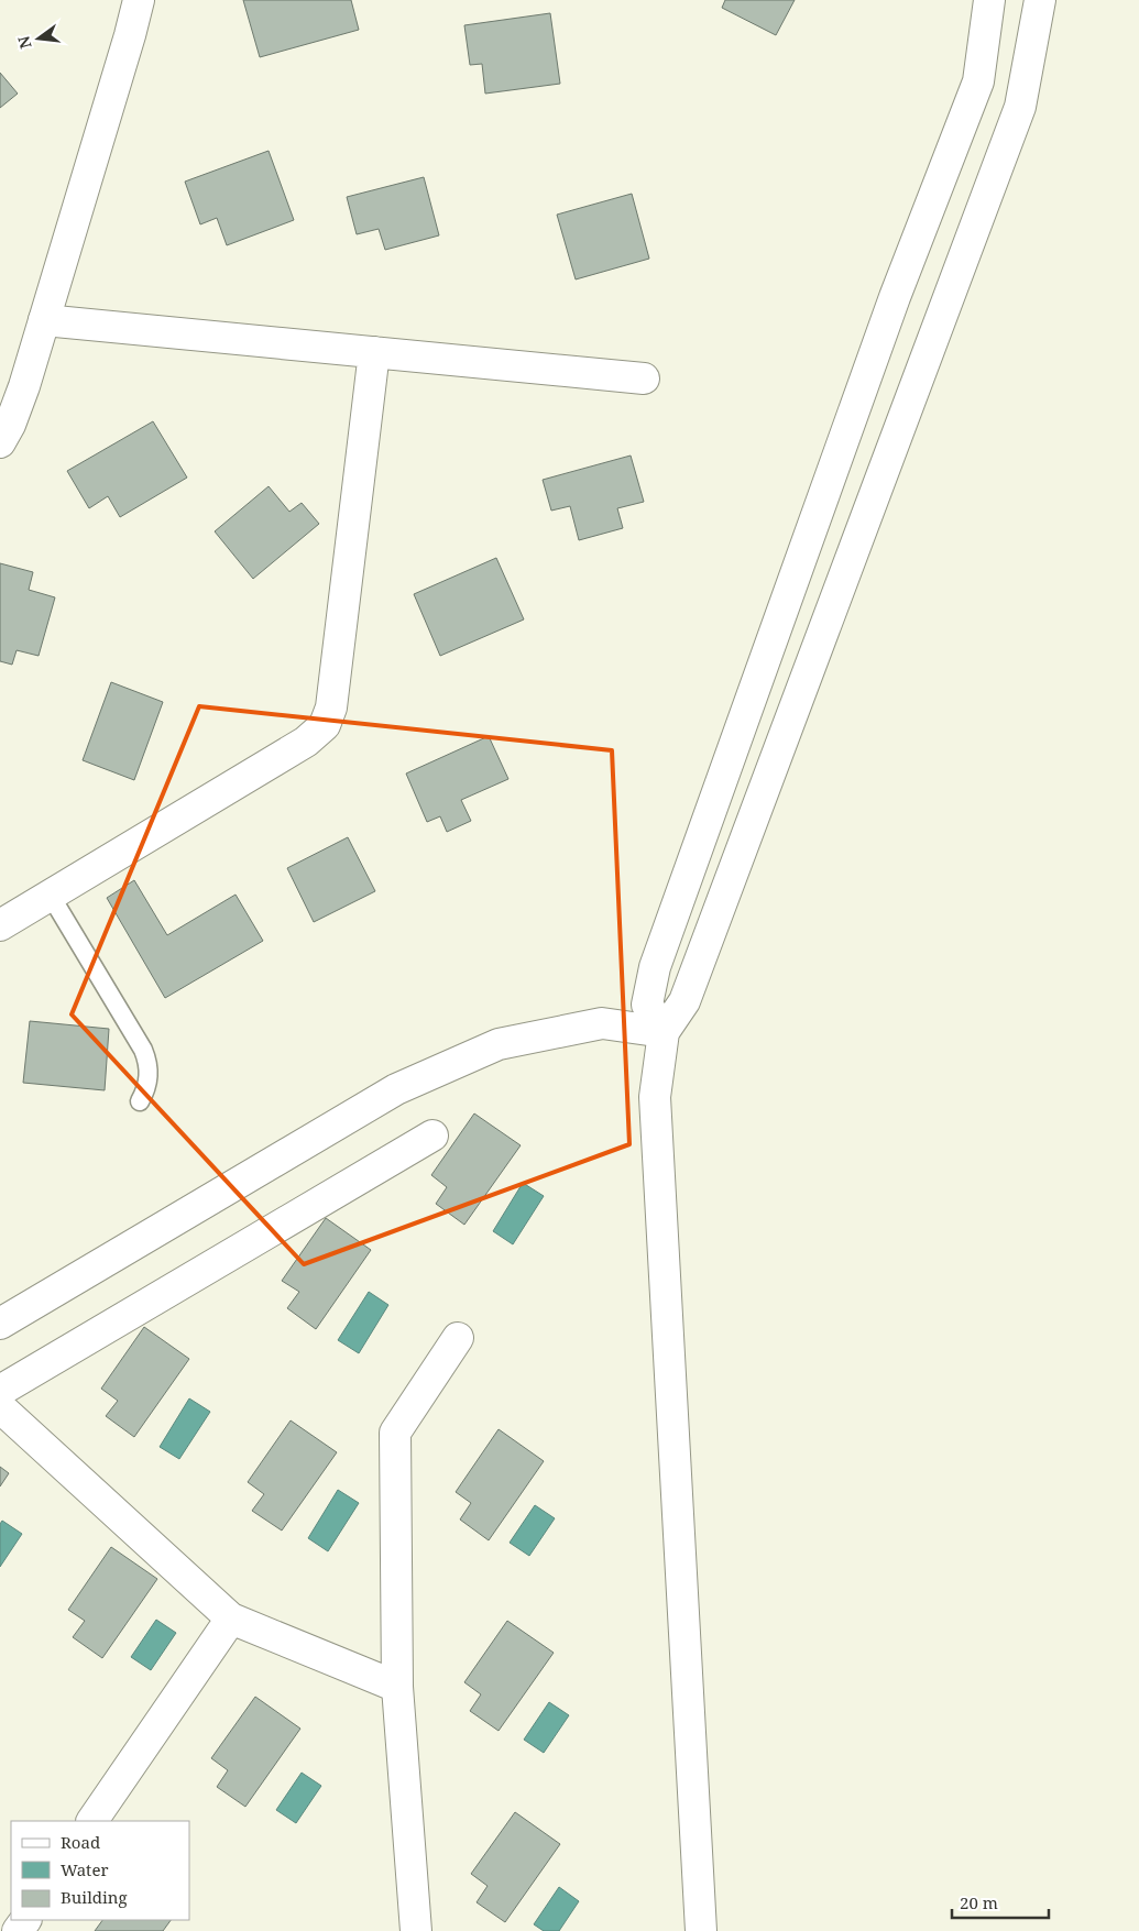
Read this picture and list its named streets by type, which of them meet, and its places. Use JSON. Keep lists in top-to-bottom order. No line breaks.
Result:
{"legend":["Road","Water","Building"],"scale_bar":"20 m","north":"left"}
